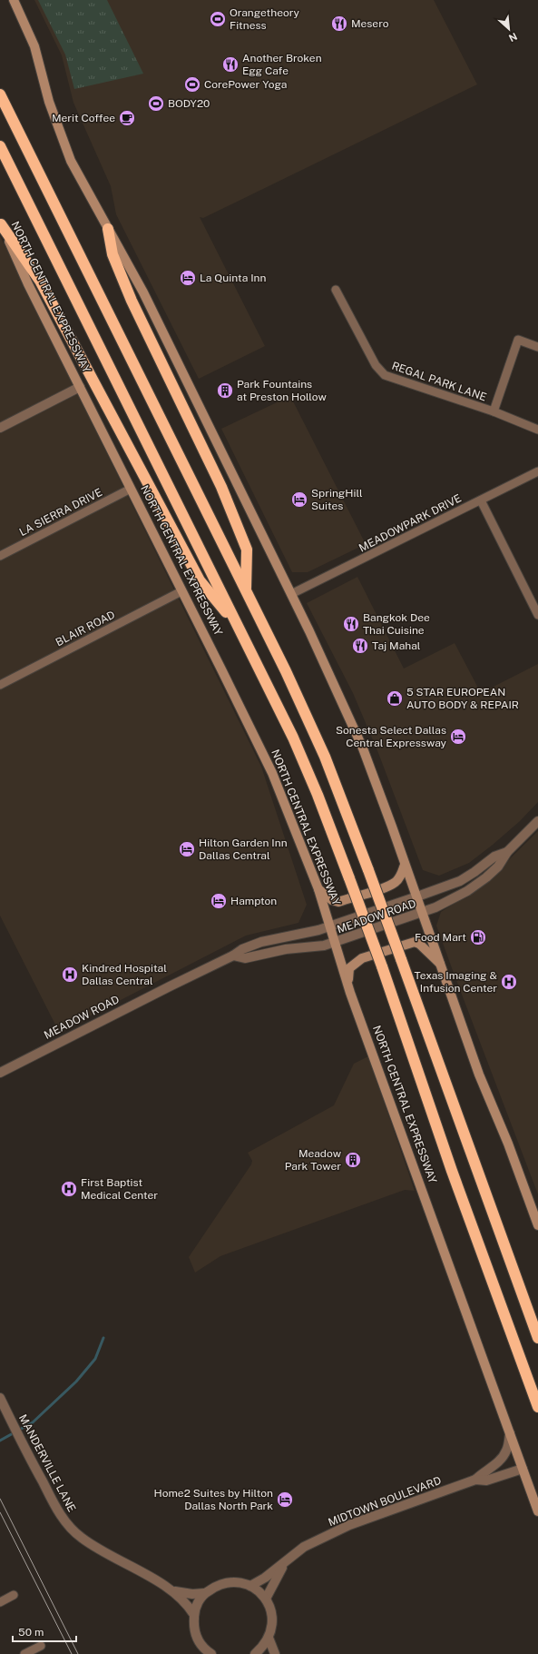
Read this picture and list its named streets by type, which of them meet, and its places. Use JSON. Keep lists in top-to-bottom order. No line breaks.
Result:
{"streets":{"highway":["NORTH CENTRAL EXPRESSWAY"],"street":["REGAL PARK LANE","LA SIERRA DRIVE","MEADOWPARK DRIVE","BLAIR ROAD","MEADOW ROAD","MANDERVILLE LANE","MIDTOWN BOULEVARD"]},"crossings":[["NORTH CENTRAL EXPRESSWAY","LA SIERRA DRIVE"],["NORTH CENTRAL EXPRESSWAY","BLAIR ROAD"],["NORTH CENTRAL EXPRESSWAY","MEADOW ROAD"],["NORTH CENTRAL EXPRESSWAY","MIDTOWN BOULEVARD"]],"places":{"sports":["Orangetheory Fitness","CorePower Yoga","BODY20"],"restaurant":["Mesero","Another Broken Egg Cafe","Bangkok Dee Thai Cuisine","Taj Mahal"],"cafe":["Merit Coffee"],"hotel":["La Quinta Inn","SpringHill Suites","Sonesta Select Dallas Central Expressway","Hilton Garden Inn Dallas Central","Hampton","Home2 Suites by Hilton Dallas North Park"],"building":["Park Fountains at Preston Hollow","Meadow Park Tower"],"shop":["5 STAR EUROPEAN AUTO BODY & REPAIR"],"fuel station":["Food Mart"],"hospital":["Kindred Hospital Dallas Central","Texas Imaging & Infusion Center","First Baptist Medical Center"]},"scale_bar":"50 m","north":"bottom right"}
